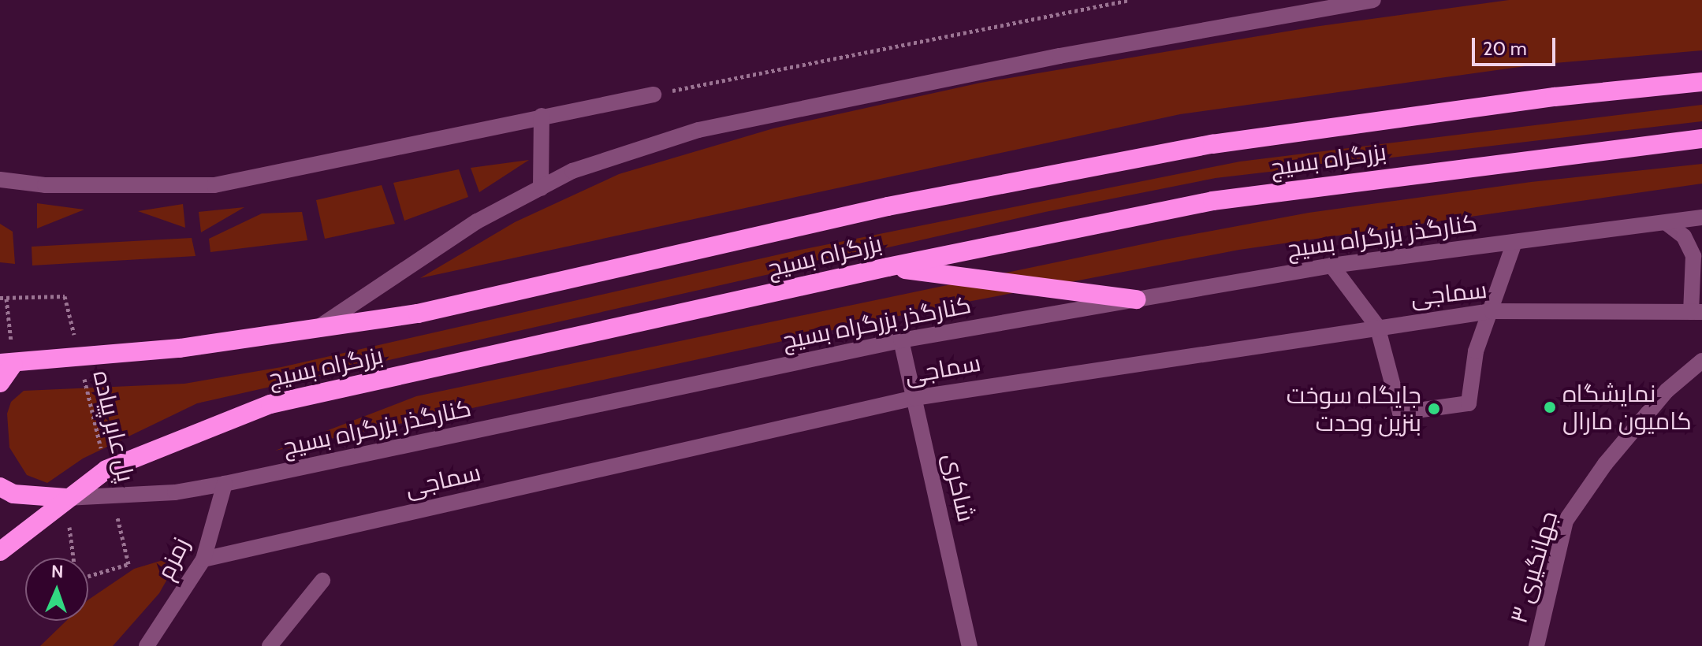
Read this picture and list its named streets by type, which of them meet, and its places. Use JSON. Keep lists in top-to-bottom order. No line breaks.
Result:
{"streets":{"highway":["بزرگراه بسیج"],"street":["کنارگذر بزرگراه بسیج","سماجی","شاکری","زمزم","جهانگیری ۳"],"path":["پل عابر پیاده"]},"crossings":[["بزرگراه بسیج","کنارگذر بزرگراه بسیج"],["کنارگذر بزرگراه بسیج","شاکری"],["کنارگذر بزرگراه بسیج","زمزم"],["سماجی","شاکری"],["سماجی","زمزم"]],"places":["نمایشگاه کامیون مارال","جایگاه سوخت بنزین وحدت"],"scale_bar":"20 m","north":"top"}
